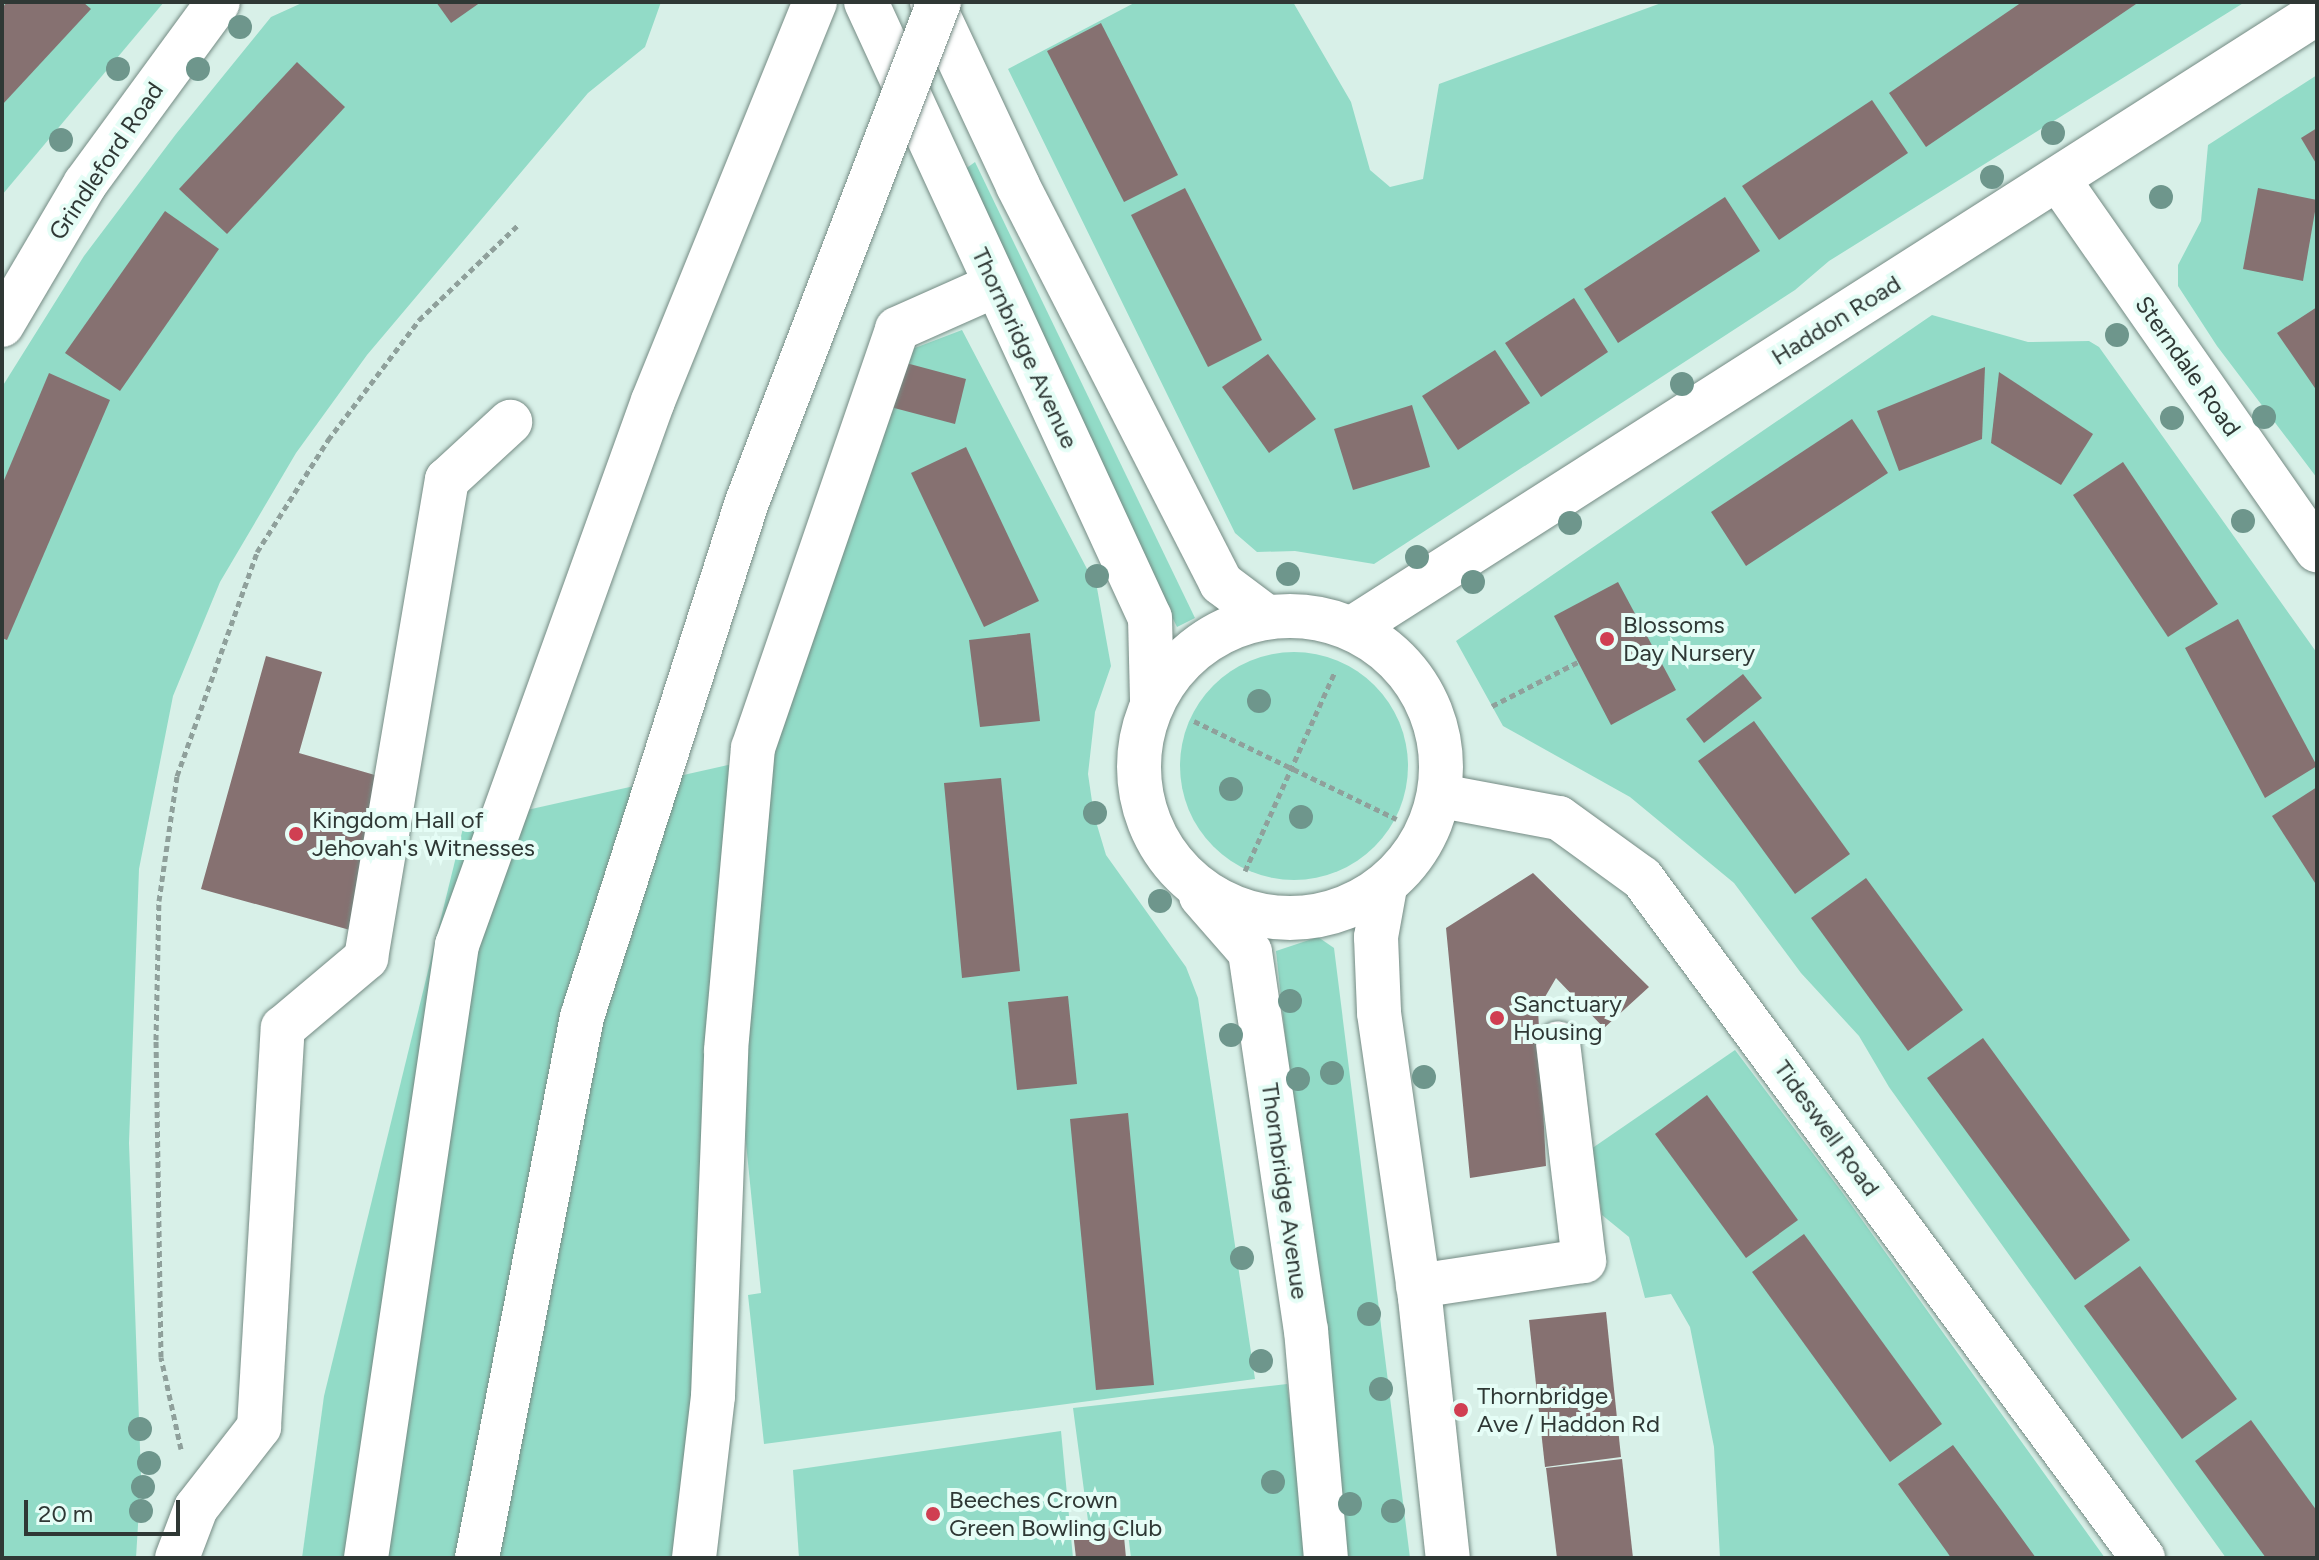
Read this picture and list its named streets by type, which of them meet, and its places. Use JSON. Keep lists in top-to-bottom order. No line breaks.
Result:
{"streets":{"main road":["Grindleford Road","Haddon Road","Thornbridge Avenue","Sterndale Road","Tideswell Road"]},"crossings":[["Haddon Road","Sterndale Road"]],"places":["Blossoms Day Nursery","Kingdom Hall of Jehovah's Witnesses","Sanctuary Housing","Thornbridge Ave / Haddon Rd","Beeches Crown Green Bowling Club"],"scale_bar":"20 m"}
